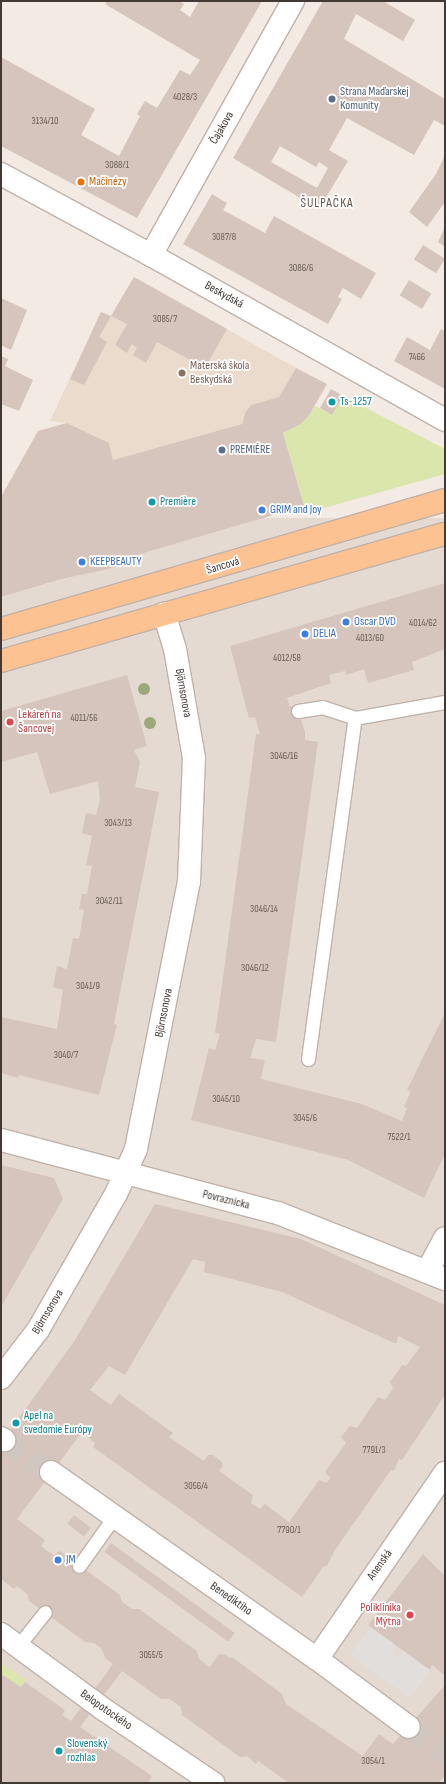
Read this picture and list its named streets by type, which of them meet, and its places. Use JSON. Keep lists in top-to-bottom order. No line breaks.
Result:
{"streets":{"main road":["Šancová"],"street":["Čajakova","Beskydská","Björnsonova","Povraznícka","Anenská","Benediktiho","Belopotockého"]},"crossings":[["Čajakova","Beskydská"],["Björnsonova","Povraznícka"],["Anenská","Benediktiho"]],"districts":["ŠULPAČKA"],"places":["Strana Maďarskej Komunity","Mačinézy","Materská škola Beskydská","Ts-1257","PREMIÉRE","Premiѐre","GRIM and Joy","KEEPBEAUTY","Oscar DVD","DELIA","Lekáreň na Šancovej","Apel na svedomie Európy","JM","Poliklinika Mýtna","Slovenský rozhlas"],"house_numbers":["4028/3","3134/10","3088/1","3087/8","3086/6","3085/7","7466","4014/62","4013/60","4012/58","4011/56","3046/16","3043/13","3042/11","3046/14","3046/12","3041/9","3040/7","3045/10","3045/6","7522/1","7791/3","3056/4","7790/1","3055/5","3054/1"]}
